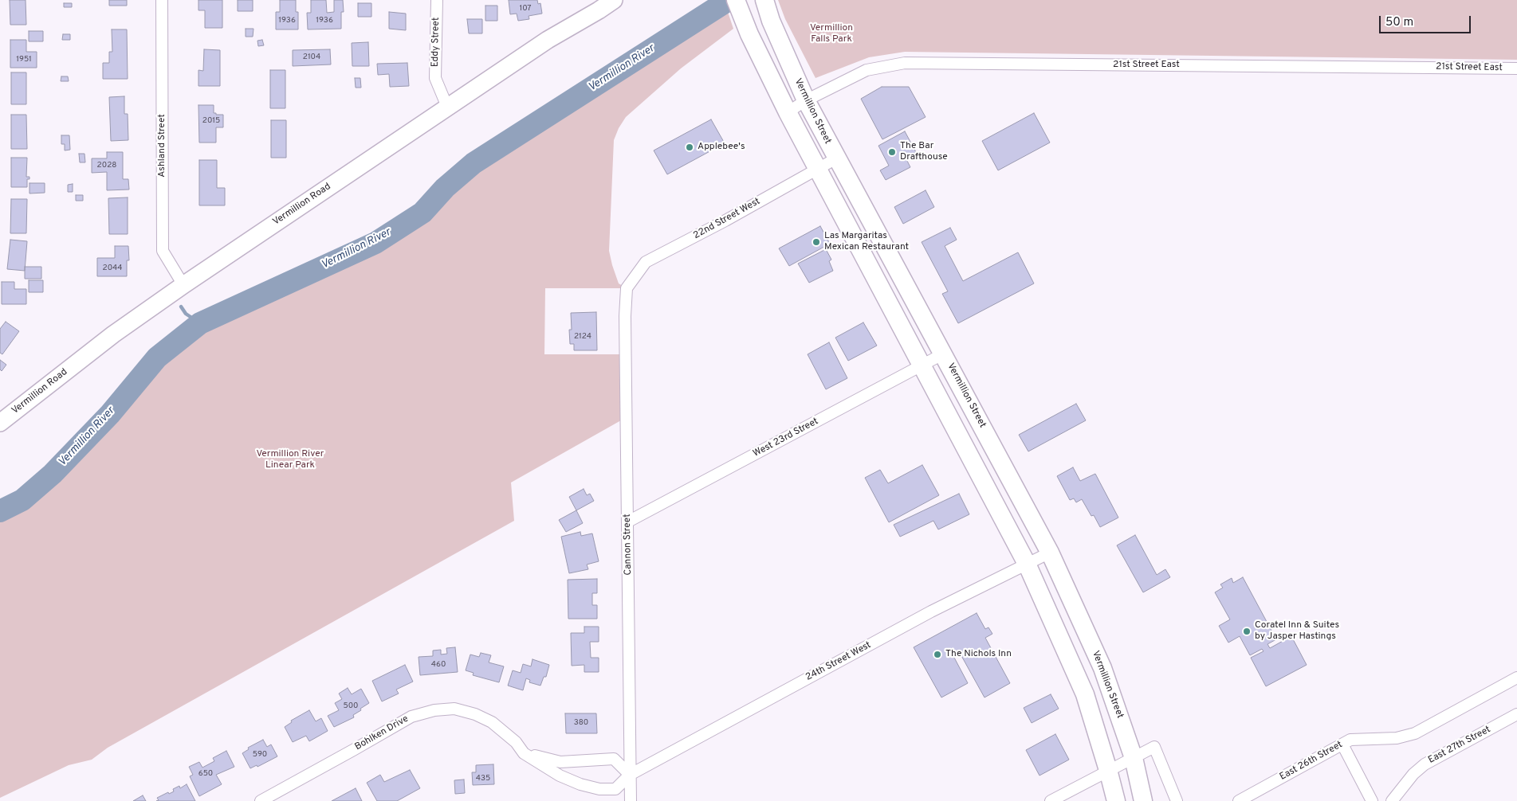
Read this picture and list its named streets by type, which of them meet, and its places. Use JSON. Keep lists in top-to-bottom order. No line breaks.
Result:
{"streets":{"highway":["Vermillion Street"],"main road":["Vermillion Road"],"street":["Eddy Street","21st Street East","Ashland Street","22nd Street West","West 23rd Street","Cannon Street","24th Street West","Bohlken Drive","East 27th Street","East 26th Street"]},"crossings":[["Eddy Street","Vermillion Road"],["21st Street East","Vermillion Street"],["Vermillion Street","22nd Street West"],["Vermillion Street","West 23rd Street"],["Vermillion Street","24th Street West"],["Ashland Street","Vermillion Road"],["22nd Street West","Cannon Street"],["West 23rd Street","Cannon Street"],["Cannon Street","24th Street West"],["Cannon Street","Bohlken Drive"],["24th Street West","Bohlken Drive"]],"water":["Vermillion River"],"parks":["Vermillion Falls Park","Vermillion River Linear Park"],"places":["Applebee's","The Bar Drafthouse","Las Margaritas Mexican Restaurant","Coratel Inn & Suites by Jasper Hastings","The Nichols Inn"],"house_numbers":["107","1936","1936","2104","1951","2015","2028","2044","2124","460","500","380","590","650","435"],"scale_bar":"50 m"}
